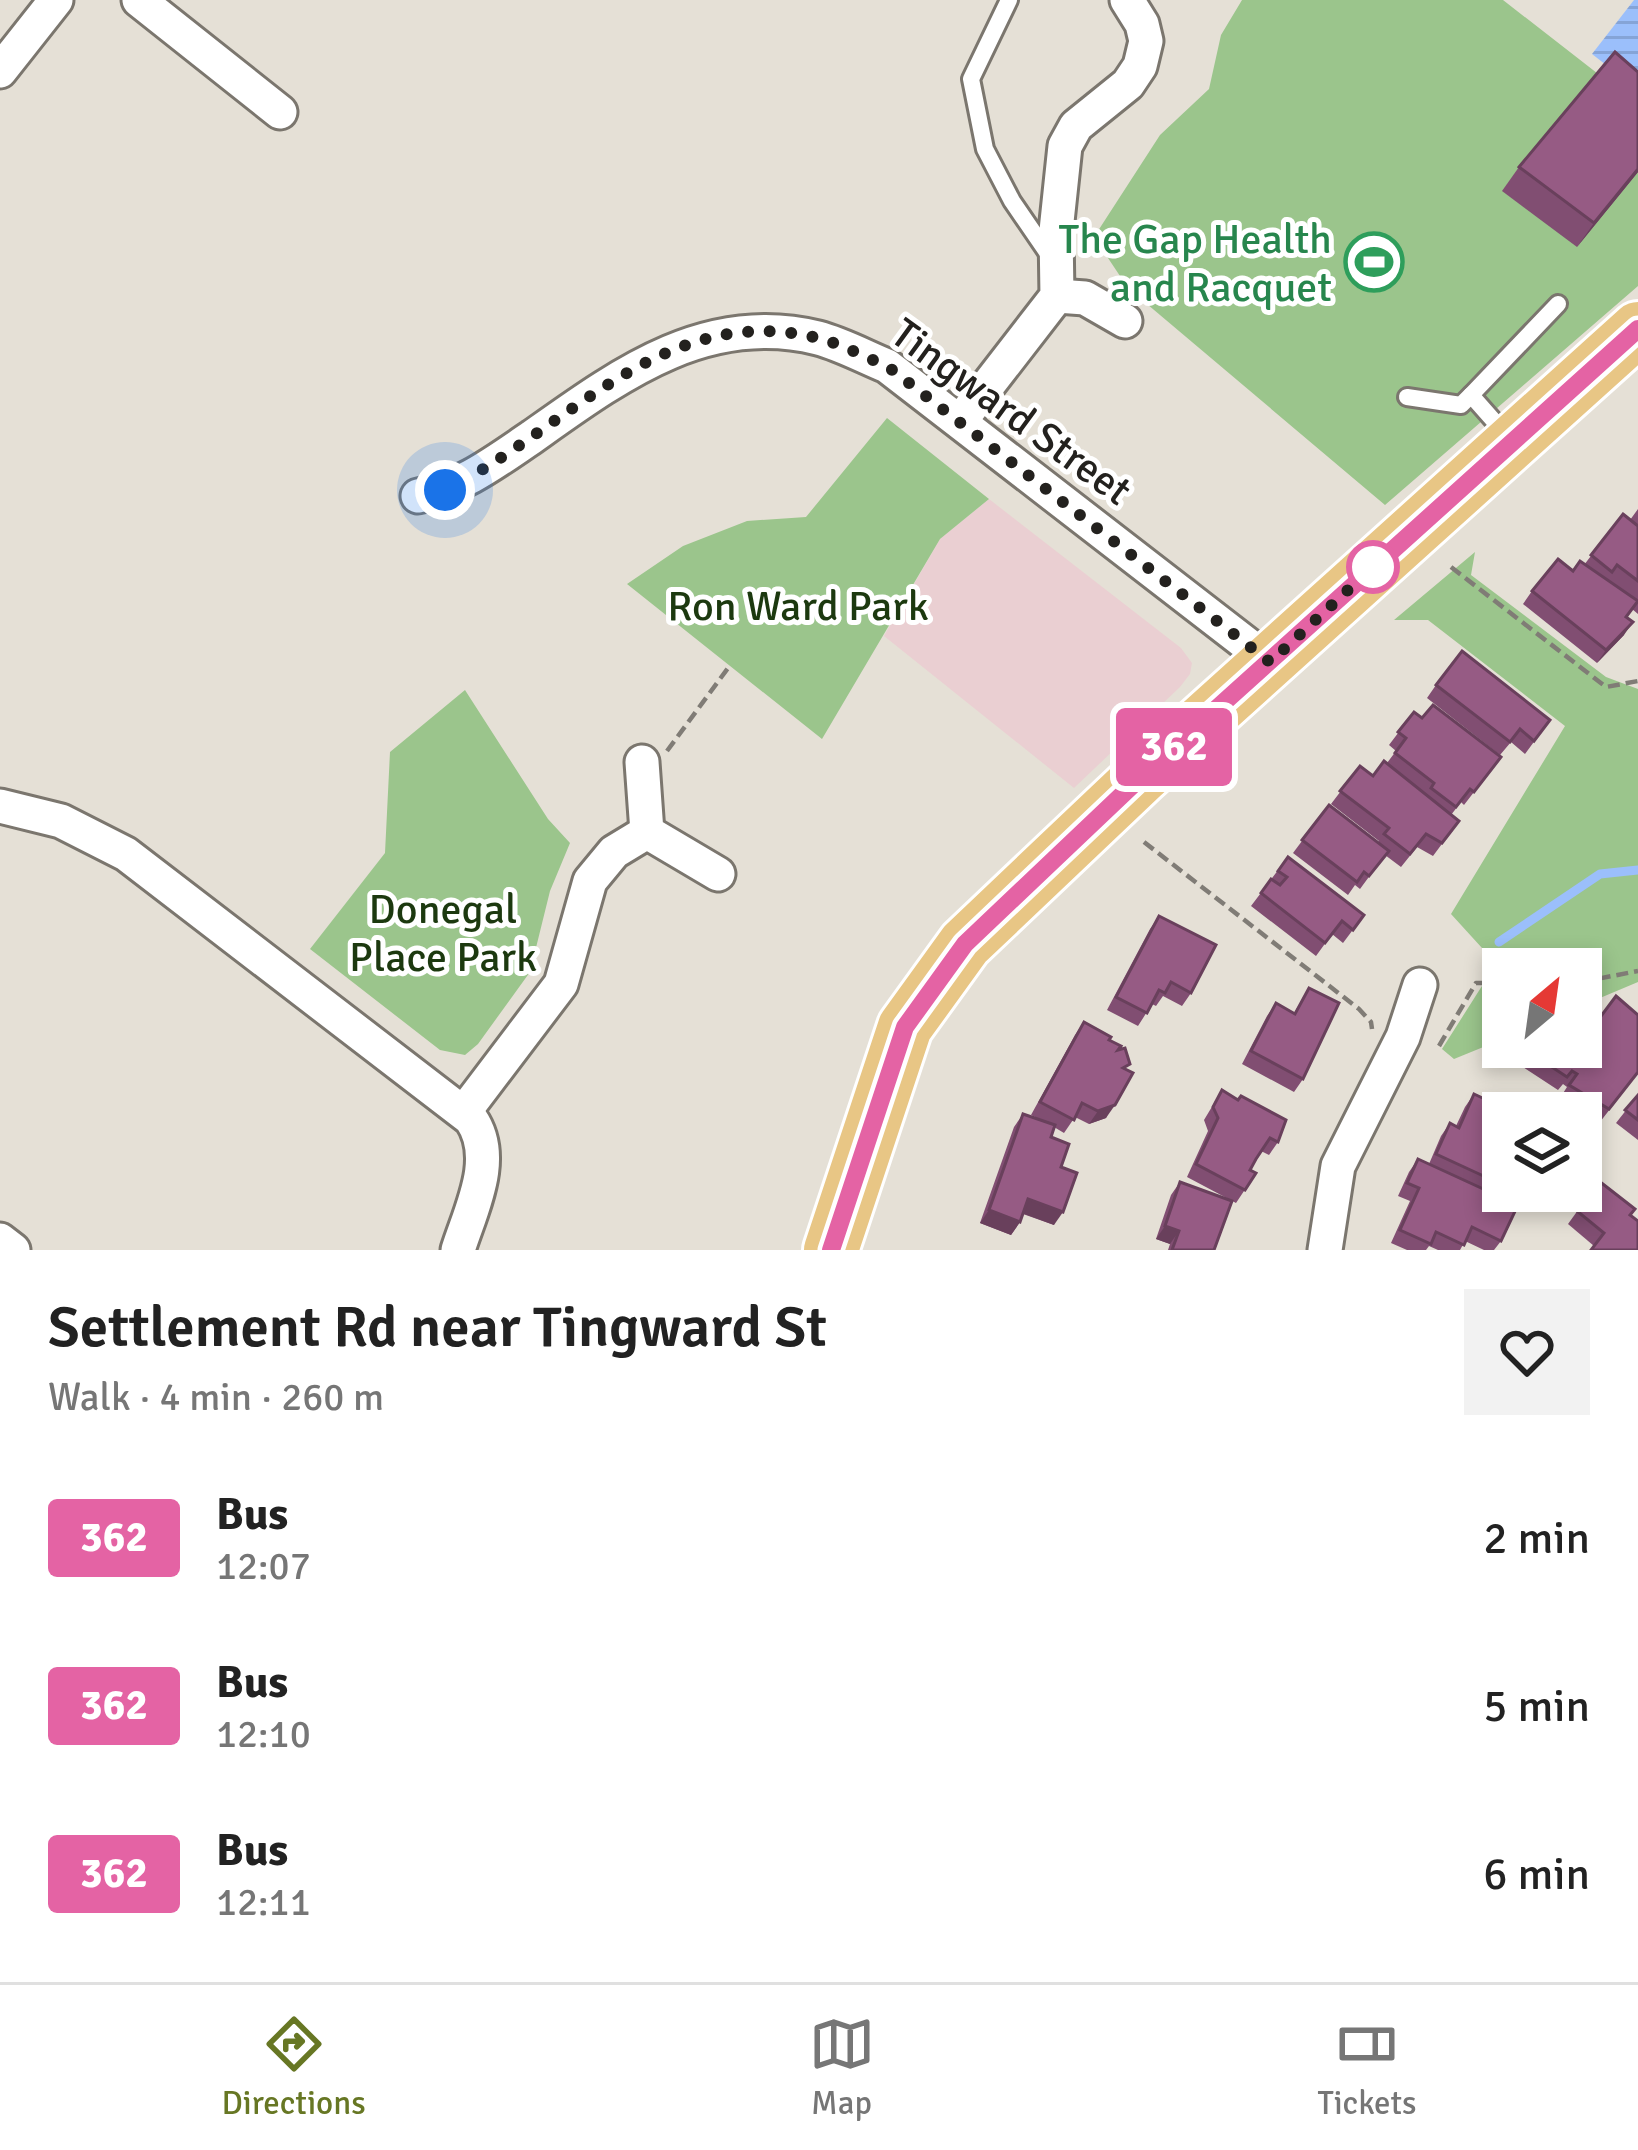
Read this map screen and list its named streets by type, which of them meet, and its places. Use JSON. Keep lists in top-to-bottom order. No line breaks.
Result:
{"streets":{"street":["Tingward Street"]},"parks":["Ron Ward Park","Donegal Place Park"],"places":{"sports":["The Gap Health and Racquet"]},"lines":["bus line 362"],"north":"top right","page":{"on_map":"362","heading":["Settlement Rd near Tingward St","Walk · 4 min · 260 m"],"list":[{"mark":"362","name":"Bus","note":"12:07","value":"2 min"},{"mark":"362","name":"Bus","note":"12:10","value":"5 min"},{"mark":"362","name":"Bus","note":"12:11","value":"6 min"}],"tabs":["Directions","Map","Tickets"]}}
